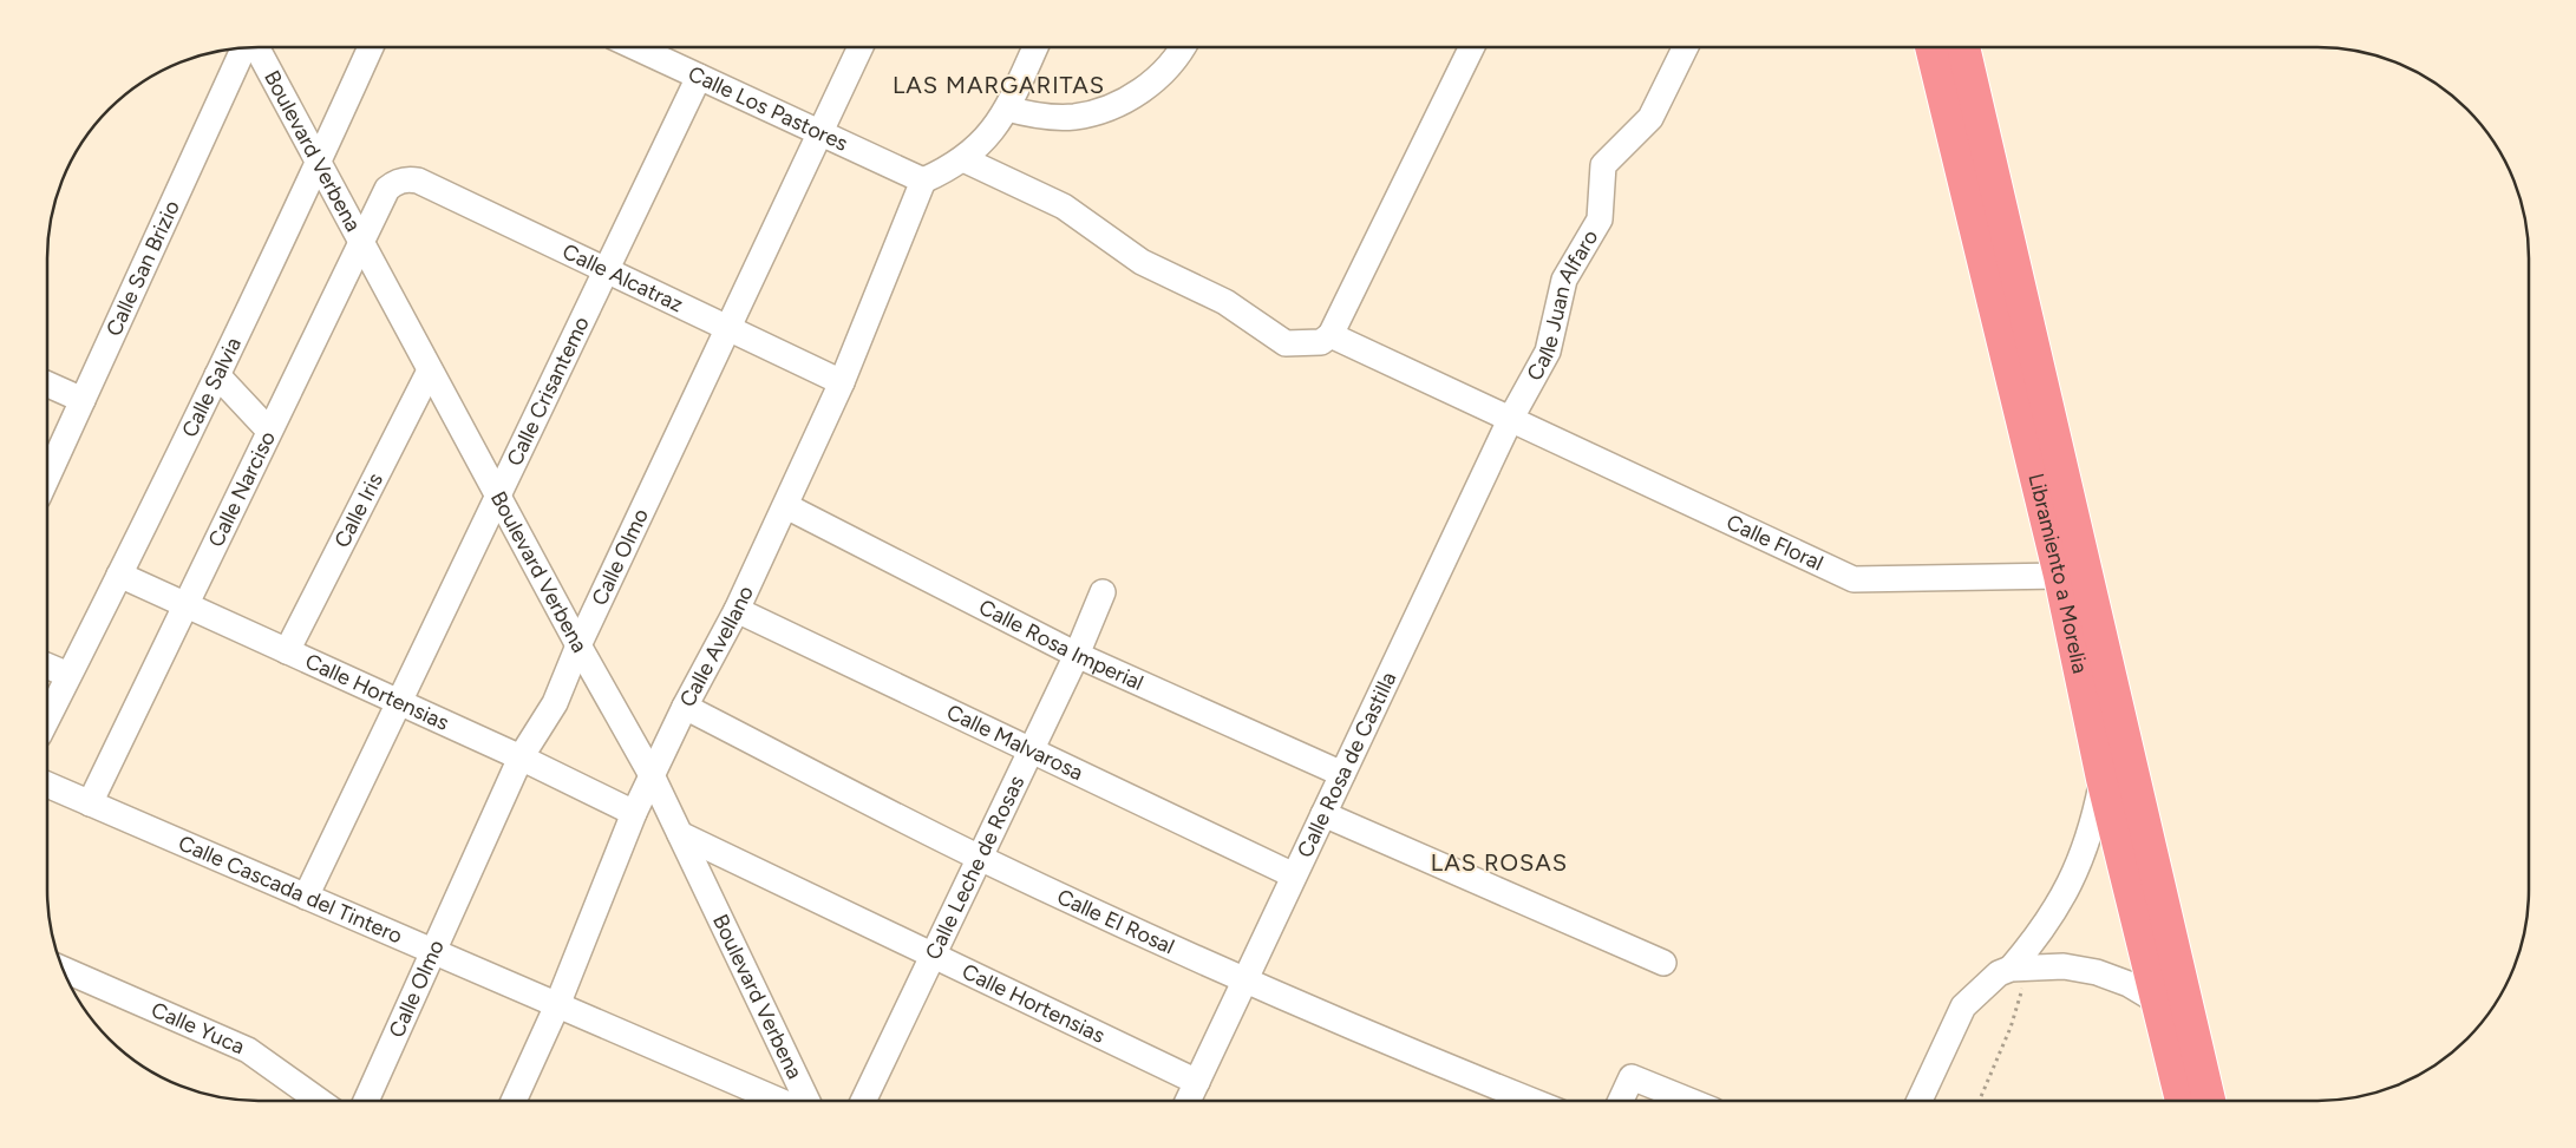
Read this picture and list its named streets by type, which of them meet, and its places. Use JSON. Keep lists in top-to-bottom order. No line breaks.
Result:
{"streets":{"highway":["Libramiento a Morelia"],"street":["Calle Los Pastores","Boulevard Verbena","Calle San Brizio","Calle Alcatraz","Calle Juan Alfaro","Calle Salvia","Calle Crisantemo","Calle Narciso","Calle Iris","Calle Floral","Calle Olmo","Calle Rosa Imperial","Calle Avellano","Calle Hortensias","Calle Malvarosa","Calle Rosa de Castilla","Calle Leche de Rosas","Calle Cascada del Tintero","Calle El Rosal","Calle Yuca"]},"crossings":[["Calle Los Pastores","Calle Crisantemo"],["Calle Los Pastores","Calle Olmo"],["Calle Los Pastores","Calle Avellano"],["Boulevard Verbena","Calle Salvia"],["Boulevard Verbena","Calle Crisantemo"],["Boulevard Verbena","Calle Narciso"],["Boulevard Verbena","Calle Iris"],["Boulevard Verbena","Calle Olmo"],["Boulevard Verbena","Calle Avellano"],["Boulevard Verbena","Calle Hortensias"],["Calle Alcatraz","Calle Crisantemo"],["Calle Alcatraz","Calle Narciso"],["Calle Alcatraz","Calle Olmo"],["Calle Alcatraz","Calle Avellano"],["Calle Juan Alfaro","Calle Floral"],["Calle Juan Alfaro","Calle Rosa de Castilla"],["Calle Salvia","Calle Hortensias"],["Calle Crisantemo","Calle Hortensias"],["Calle Crisantemo","Calle Cascada del Tintero"],["Calle Narciso","Calle Hortensias"],["Calle Narciso","Calle Cascada del Tintero"],["Calle Iris","Calle Hortensias"],["Calle Floral","Libramiento a Morelia"],["Calle Floral","Calle Rosa de Castilla"],["Calle Olmo","Calle Hortensias"],["Calle Olmo","Calle Cascada del Tintero"],["Calle Rosa Imperial","Calle Avellano"],["Calle Rosa Imperial","Calle Rosa de Castilla"],["Calle Rosa Imperial","Calle Leche de Rosas"],["Calle Avellano","Calle Hortensias"],["Calle Avellano","Calle Malvarosa"],["Calle Avellano","Calle Cascada del Tintero"],["Calle Avellano","Calle El Rosal"],["Calle Hortensias","Calle Rosa de Castilla"],["Calle Hortensias","Calle Leche de Rosas"],["Calle Malvarosa","Calle Rosa de Castilla"],["Calle Malvarosa","Calle Leche de Rosas"],["Calle Rosa de Castilla","Calle El Rosal"],["Calle Leche de Rosas","Calle El Rosal"]],"districts":["LAS MARGARITAS","LAS ROSAS"]}
